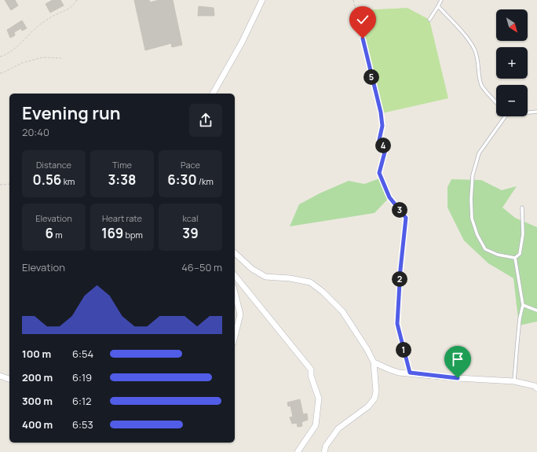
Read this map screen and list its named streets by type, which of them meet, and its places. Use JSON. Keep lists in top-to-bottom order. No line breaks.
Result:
{"north":"bottom right","page":{"map_buttons":["+","−"],"pins":["5","4","3","2","1"],"heading":["Evening run","20:40"],"stats":[["Distance","0.56 km"],["Time","3:38"],["Pace","6:30 /km"],["Elevation","6 m"],["Heart rate","169 bpm"],["kcal","39"]],"chart":["Elevation","46–50 m"],"list":[{"name":"100 m","note":"6:54"},{"name":"200 m","note":"6:19"},{"name":"300 m","note":"6:12"},{"name":"400 m","note":"6:53"}]}}
